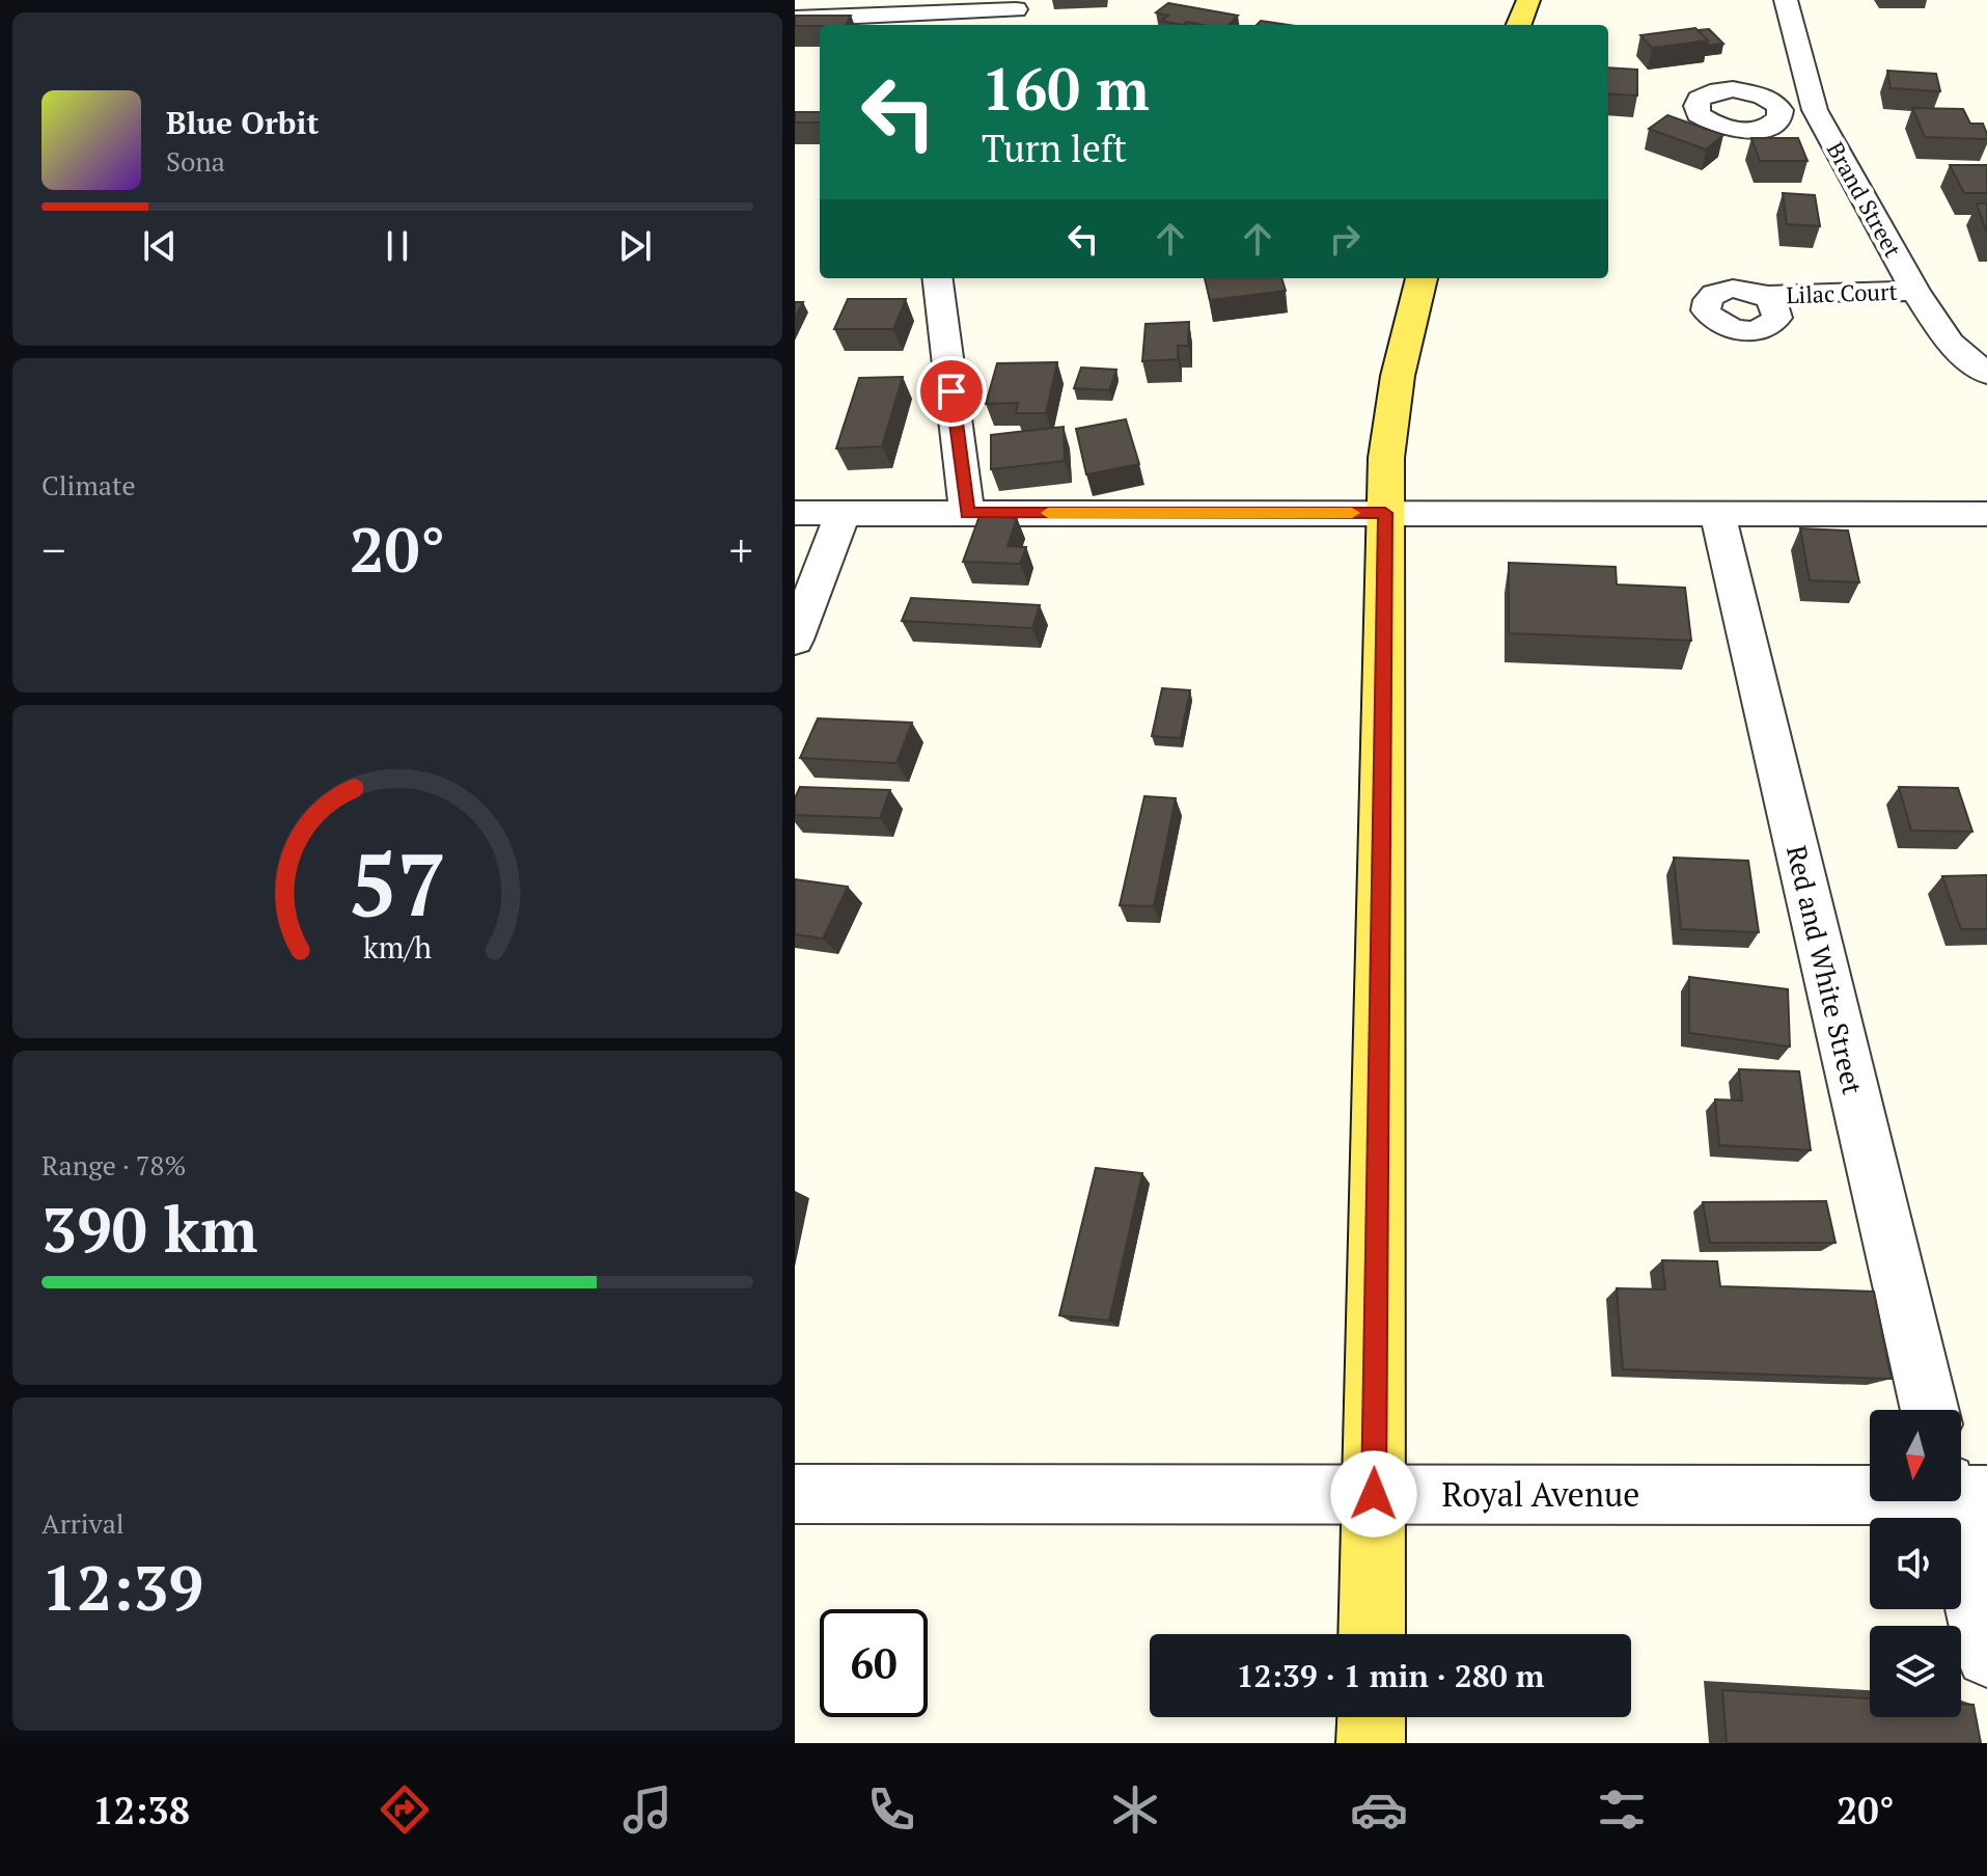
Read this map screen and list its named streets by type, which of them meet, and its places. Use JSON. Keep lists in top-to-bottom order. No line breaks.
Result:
{"streets":{"street":["Brand Street","Lilac Court","Red and White Street","Royal Avenue"]},"crossings":[["Brand Street","Lilac Court"]],"north":"bottom","page":{"turn":["160 m","Turn left"],"song":["Blue Orbit","Sona"],"tile":["Climate",["Range · 78%","390 km"],["Arrival","12:39"]],"heat":["−","20°","+"],"limit":"60","trip":"12:39 · 1 min · 280 m","tabs":["12:38","20°"],"gauge":["57","km/h"]}}
